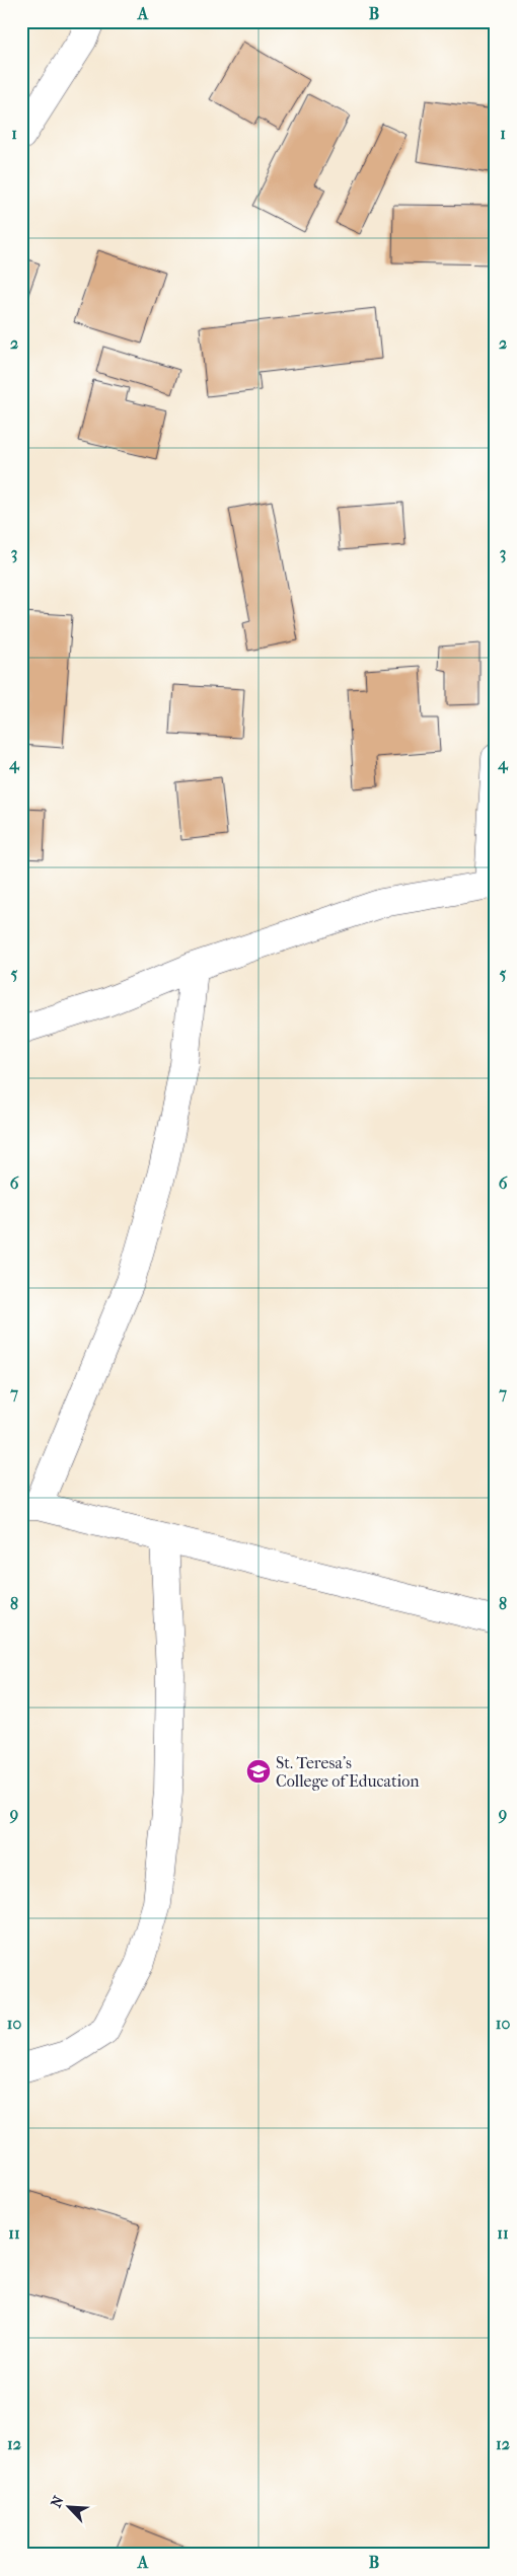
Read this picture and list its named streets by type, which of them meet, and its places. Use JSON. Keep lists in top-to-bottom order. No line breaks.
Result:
{"places":{"school or university":["St. Teresa's College of Education"]},"north":"top left","grid":{"columns":["A","B"],"rows":["1","2","3","4","5","6","7","8","9","10","11","12"]}}
